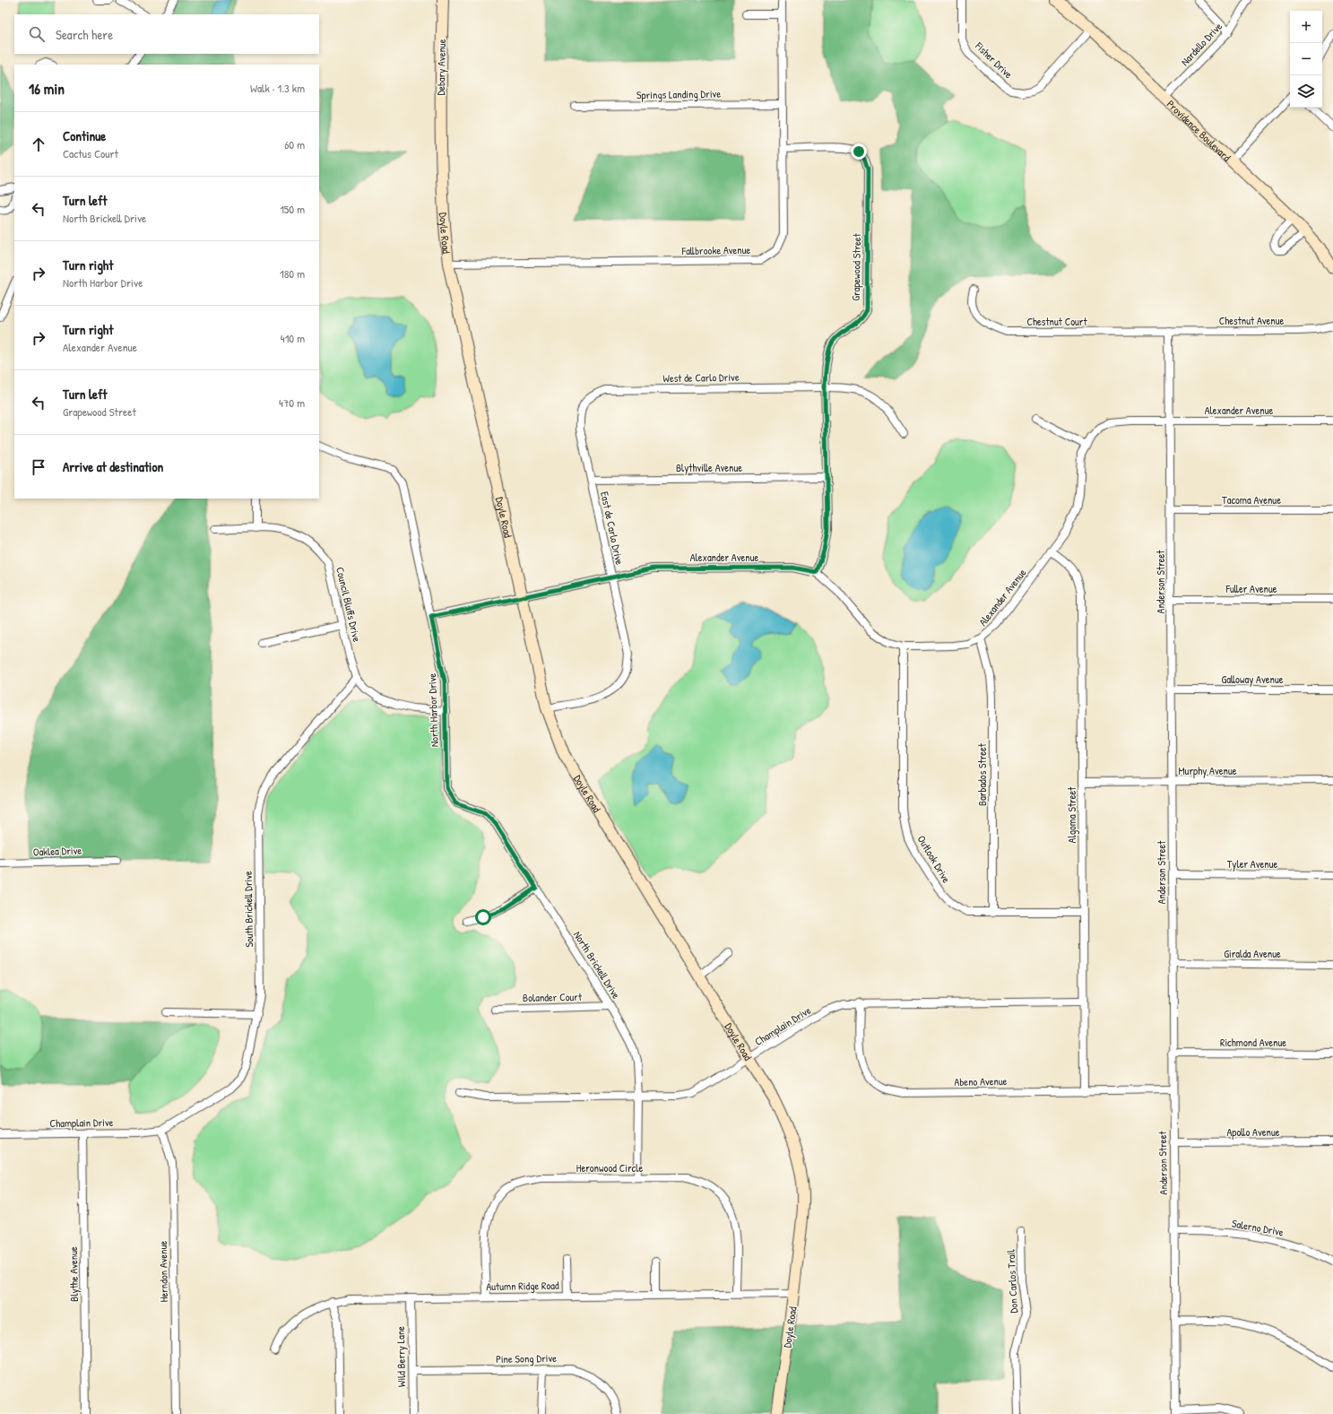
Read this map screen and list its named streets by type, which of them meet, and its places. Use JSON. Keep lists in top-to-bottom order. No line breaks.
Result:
{"streets":{"main road":["Debary Avenue","Providence Boulevard","Doyle Road"],"street":["Nardello Drive","Fisher Drive","Springs Landing Drive","Fallbrooke Avenue","Grapewood Street","Chestnut Avenue","Chestnut Court","West de Carlo Drive","Alexander Avenue","Blythville Avenue","Tacoma Avenue","East de Carlo Drive","Anderson Street","Fuller Avenue","Council Bluffs Drive","Galloway Avenue","North Harbor Drive","Murphy Avenue","Barbados Street","Algoma Street","Oaklea Drive","Outlook Drive","Tyler Avenue","South Brickell Drive","Giralda Avenue","North Brickell Drive","Bolander Court","Champlain Drive","Richmond Avenue","Abeno Avenue","Apollo Avenue","Heronwood Circle","Salerno Drive","Herndon Avenue","Blythe Avenue","Don Carlos Trail","Autumn Ridge Road","Wild Berry Lane","Pine Song Drive"]},"crossings":[["Nardello Drive","Providence Boulevard"],["Fisher Drive","Providence Boulevard"],["Debary Avenue","Doyle Road"],["Springs Landing Drive","Fallbrooke Avenue"],["Doyle Road","Fallbrooke Avenue"],["Doyle Road","Alexander Avenue"],["Doyle Road","East de Carlo Drive"],["Doyle Road","Champlain Drive"],["Doyle Road","Autumn Ridge Road"],["Fallbrooke Avenue","Grapewood Street"],["Grapewood Street","West de Carlo Drive"],["Grapewood Street","Alexander Avenue"],["Grapewood Street","Blythville Avenue"],["Chestnut Avenue","Chestnut Court"],["Chestnut Avenue","Anderson Street"],["Chestnut Court","Anderson Street"],["West de Carlo Drive","East de Carlo Drive"],["Alexander Avenue","East de Carlo Drive"],["Alexander Avenue","Anderson Street"],["Alexander Avenue","North Harbor Drive"],["Alexander Avenue","Barbados Street"],["Alexander Avenue","Algoma Street"],["Alexander Avenue","Outlook Drive"],["Blythville Avenue","East de Carlo Drive"],["Tacoma Avenue","Anderson Street"],["Anderson Street","Fuller Avenue"],["Anderson Street","Galloway Avenue"],["Anderson Street","Murphy Avenue"],["Anderson Street","Tyler Avenue"],["Anderson Street","Giralda Avenue"],["Anderson Street","Richmond Avenue"],["Anderson Street","Abeno Avenue"],["Anderson Street","Apollo Avenue"],["Anderson Street","Salerno Drive"],["Council Bluffs Drive","South Brickell Drive"],["North Harbor Drive","North Brickell Drive"],["Murphy Avenue","Algoma Street"],["Barbados Street","Outlook Drive"],["Algoma Street","Outlook Drive"],["Algoma Street","Champlain Drive"],["Algoma Street","Abeno Avenue"],["South Brickell Drive","Champlain Drive"],["South Brickell Drive","Herndon Avenue"],["North Brickell Drive","Bolander Court"],["North Brickell Drive","Champlain Drive"],["North Brickell Drive","Heronwood Circle"],["Champlain Drive","Abeno Avenue"],["Champlain Drive","Herndon Avenue"],["Champlain Drive","Blythe Avenue"],["Heronwood Circle","Autumn Ridge Road"],["Autumn Ridge Road","Wild Berry Lane"],["Wild Berry Lane","Pine Song Drive"]],"page":{"map_buttons":["+","−"],"search":"Search here","heading":["16 min","Walk · 1.3 km"],"list":[["Continue","Cactus Court","60 m"],["Turn left","North Brickell Drive","150 m"],["Turn right","North Harbor Drive","180 m"],["Turn right","Alexander Avenue","410 m"],["Turn left","Grapewood Street","470 m"],"Arrive at destination"]}}
